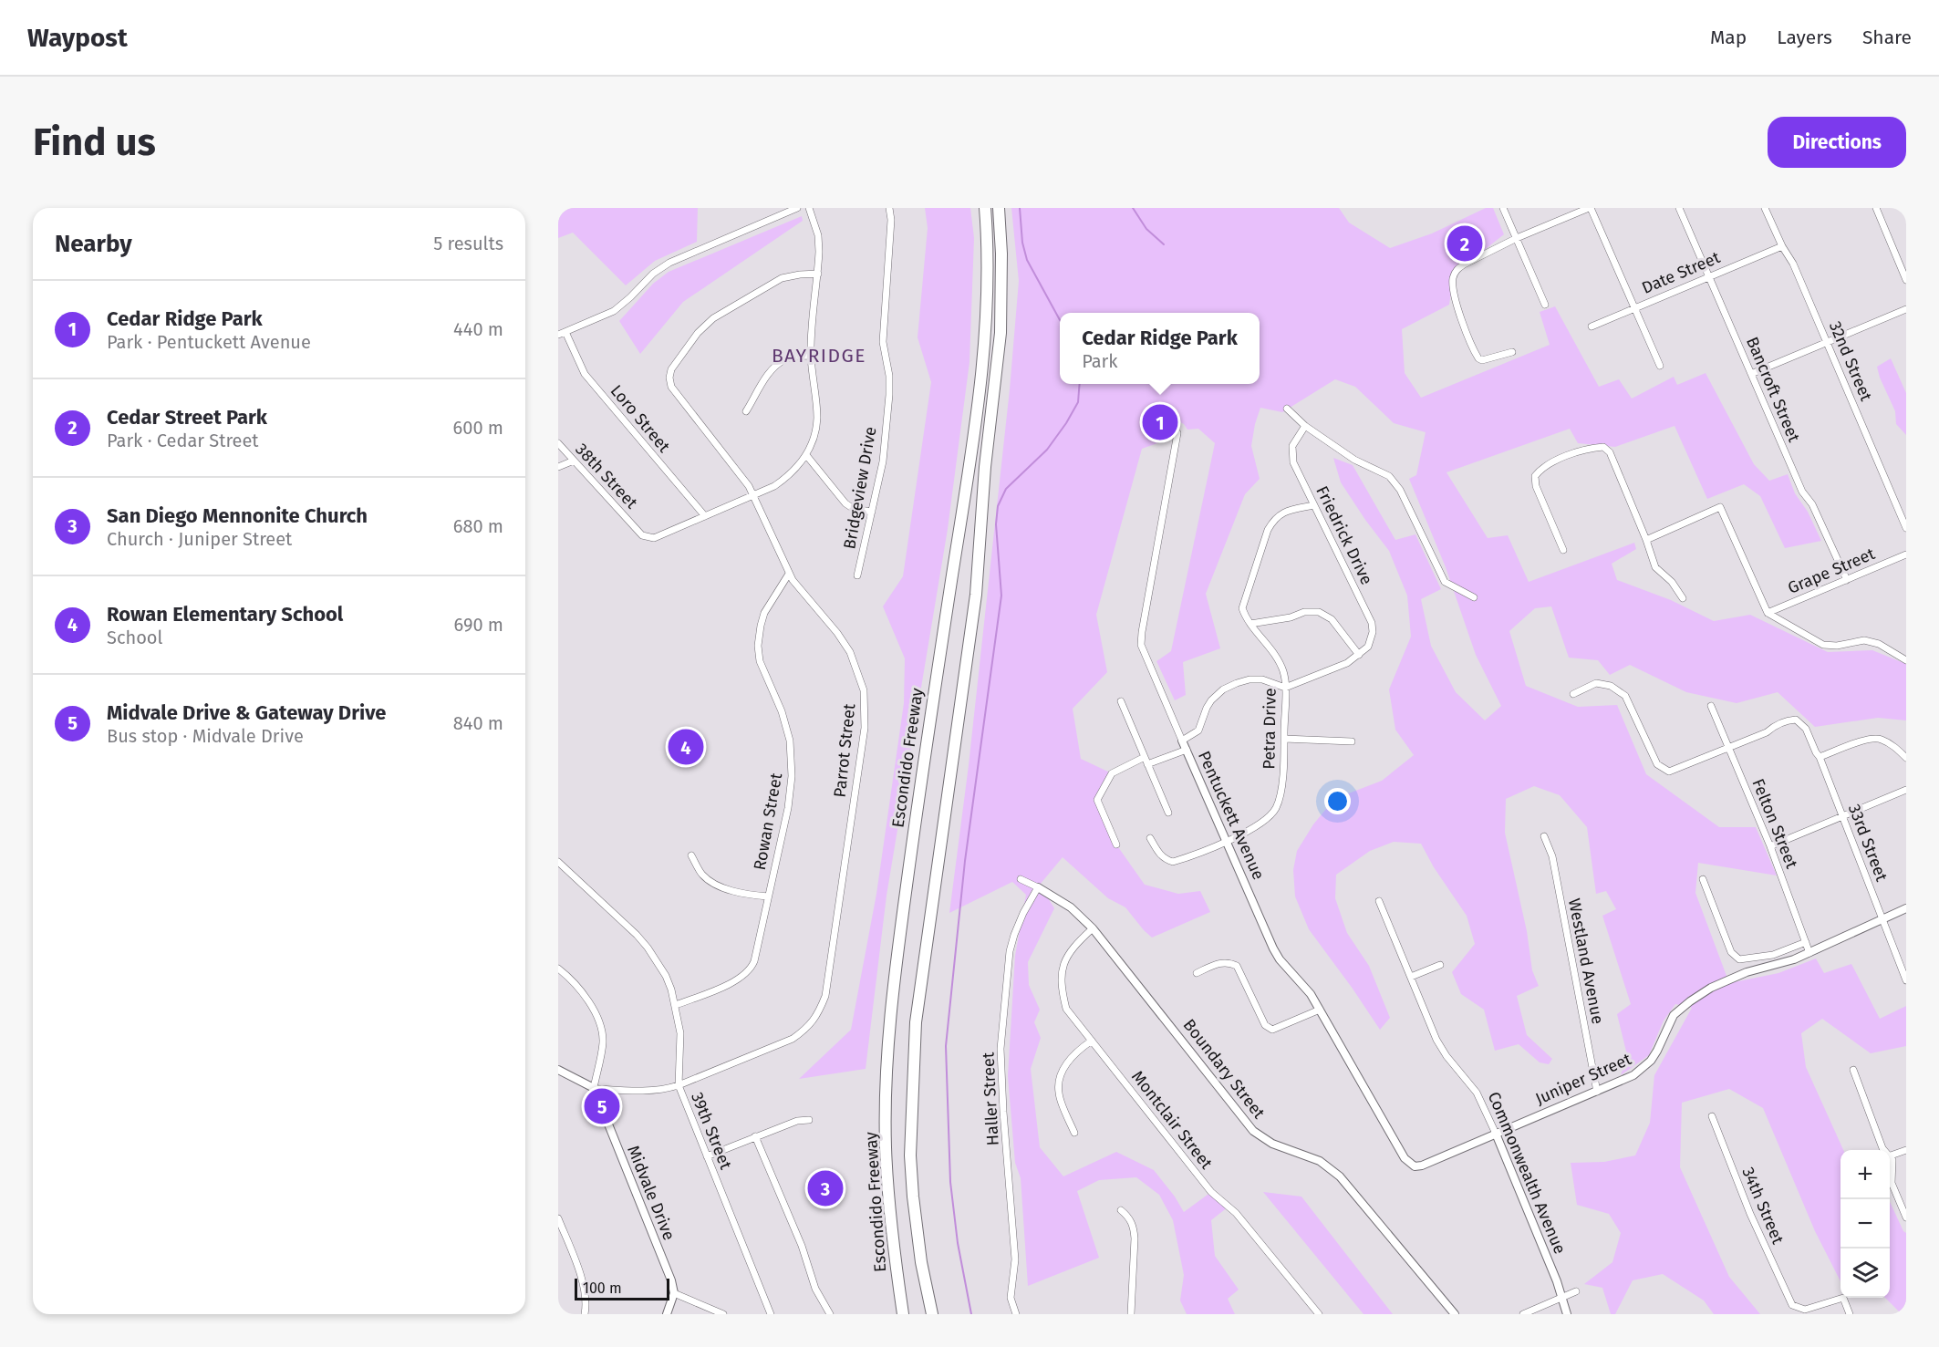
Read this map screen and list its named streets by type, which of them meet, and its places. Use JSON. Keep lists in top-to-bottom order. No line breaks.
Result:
{"streets":{"highway":["Escondido Freeway"],"street":["Date Street","32nd Street","Bancroft Street","Loro Street","38th Street","Bridgeview Drive","Friedrick Drive","Grape Street","Petra Drive","Parrot Street","Pentuckett Avenue","Rowan Street","Felton Street","33rd Street","Westland Avenue","Boundary Street","Juniper Street","Haller Street","Montclair Street","39th Street","Commonwealth Avenue","Midvale Drive","34th Street"]},"crossings":[["Date Street","32nd Street"],["Date Street","Bancroft Street"],["Bancroft Street","Grape Street"],["Loro Street","38th Street"],["Friedrick Drive","Petra Drive"],["Petra Drive","Pentuckett Avenue"],["Parrot Street","Rowan Street"],["Parrot Street","39th Street"],["Parrot Street","Midvale Drive"],["Pentuckett Avenue","Juniper Street"],["Rowan Street","39th Street"],["Felton Street","33rd Street"],["Felton Street","Juniper Street"],["33rd Street","Juniper Street"],["Westland Avenue","Juniper Street"],["Boundary Street","Haller Street"],["Boundary Street","Montclair Street"],["Juniper Street","Commonwealth Avenue"]],"districts":["BAYRIDGE"],"scale_bar":"100 m","page":{"header":"Waypost","nav":["Map","Layers","Share"],"buttons":"Directions","title":"Find us","heading":["Nearby","5 results"],"pins":["2","1","4","5","3"],"list":[{"mark":"1","name":"Cedar Ridge Park","note":"Park · Pentuckett Avenue","value":"440 m"},{"mark":"2","name":"Cedar Street Park","note":"Park · Cedar Street","value":"600 m"},{"mark":"3","name":"San Diego Mennonite Church","note":"Church · Juniper Street","value":"680 m"},{"mark":"4","name":"Rowan Elementary School","note":"School","value":"690 m"},{"mark":"5","name":"Midvale Drive & Gateway Drive","note":"Bus stop · Midvale Drive","value":"840 m"}],"popup":["Cedar Ridge Park","Park"],"map_buttons":["+","−"],"scale":"100 m"}}
